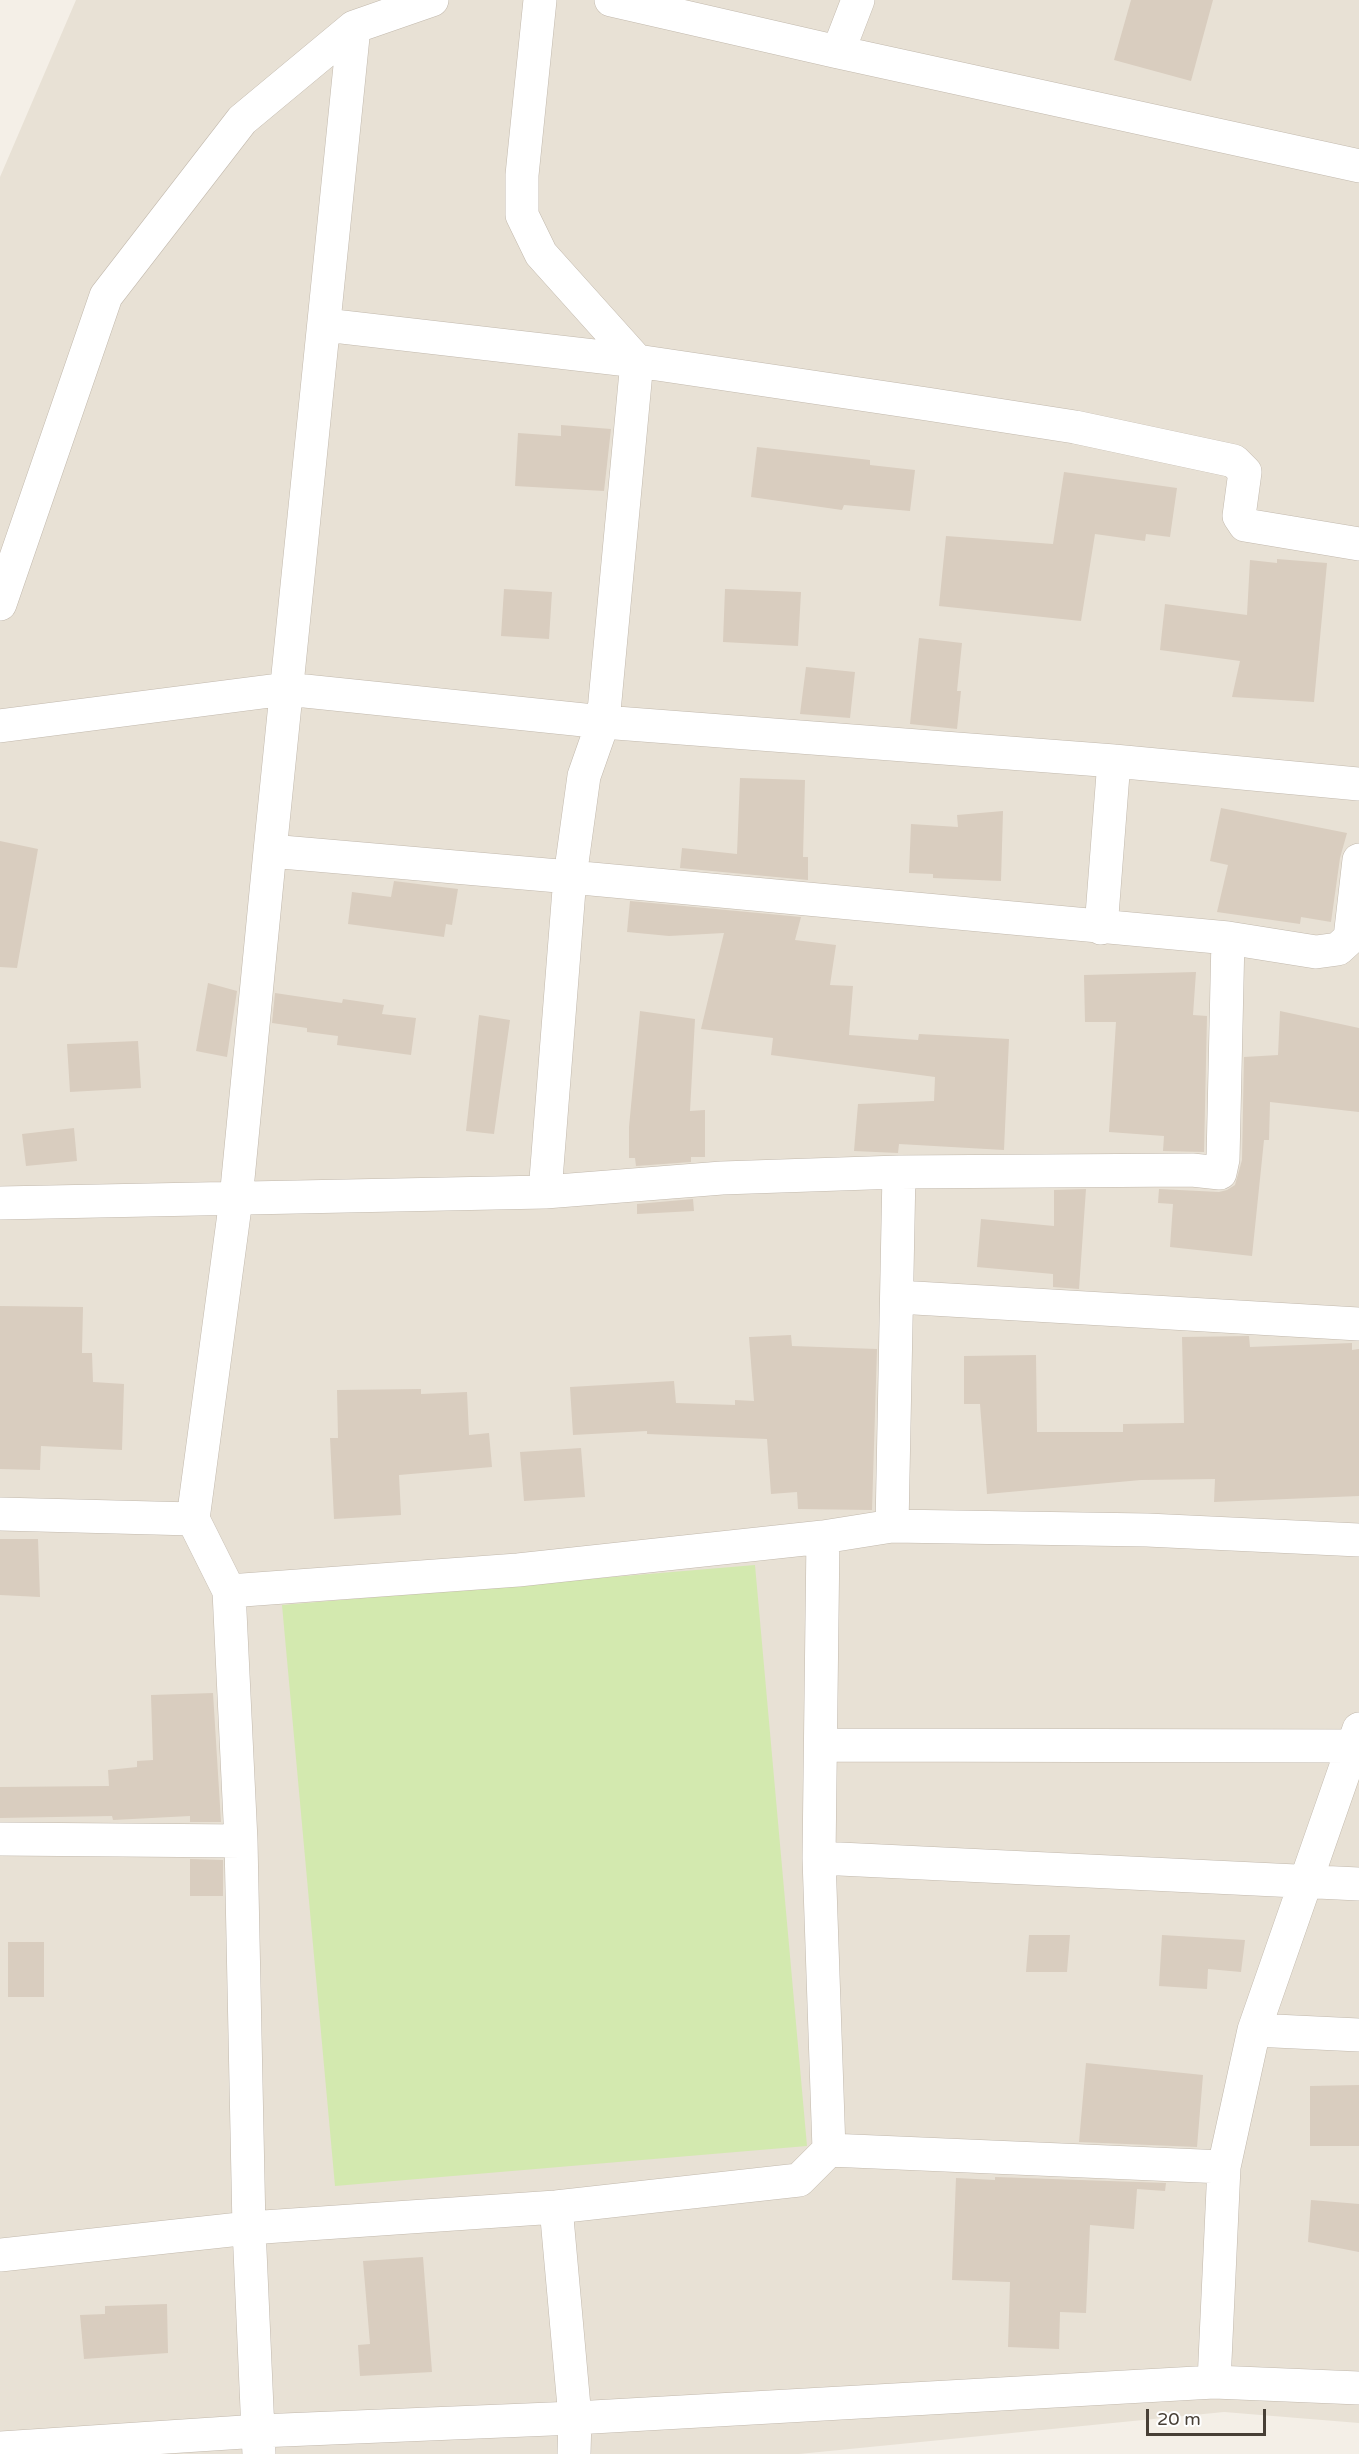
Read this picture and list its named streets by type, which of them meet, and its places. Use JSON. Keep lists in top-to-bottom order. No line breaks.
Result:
{"scale_bar":"20 m"}
